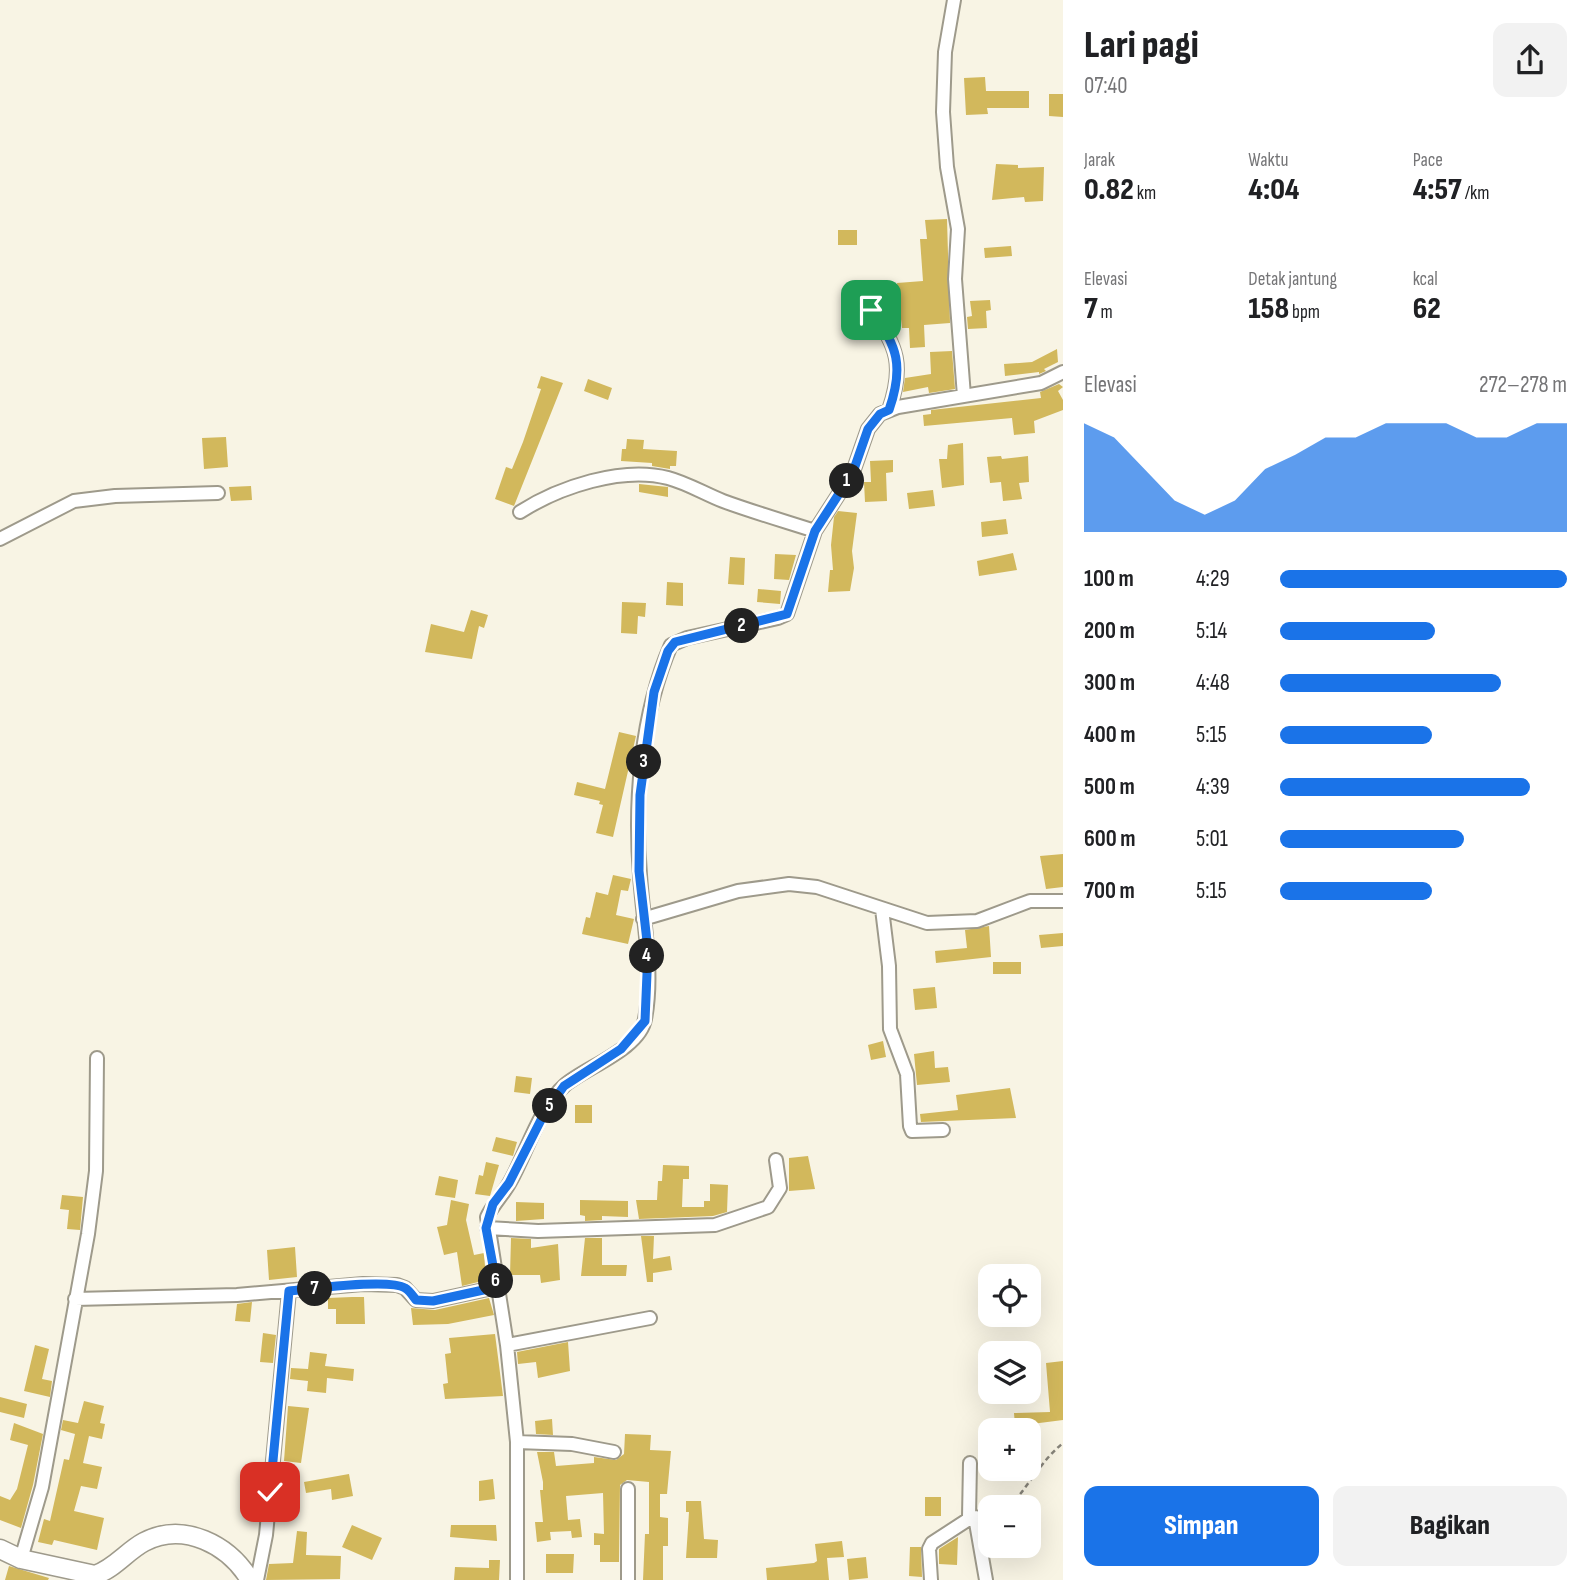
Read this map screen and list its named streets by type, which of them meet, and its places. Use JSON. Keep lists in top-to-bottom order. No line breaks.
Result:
{"page":{"heading":["Lari pagi","07:40"],"stats":[["Jarak","0.82 km"],["Waktu","4:04"],["Pace","4:57 /km"],["Elevasi","7 m"],["Detak jantung","158 bpm"],["kcal","62"]],"chart":["Elevasi","272–278 m"],"pins":["1","2","3","4","5","6","7"],"list":[{"name":"100 m","note":"4:29"},{"name":"200 m","note":"5:14"},{"name":"300 m","note":"4:48"},{"name":"400 m","note":"5:15"},{"name":"500 m","note":"4:39"},{"name":"600 m","note":"5:01"},{"name":"700 m","note":"5:15"}],"map_buttons":["+","−"],"buttons":["Simpan","Bagikan"]}}
